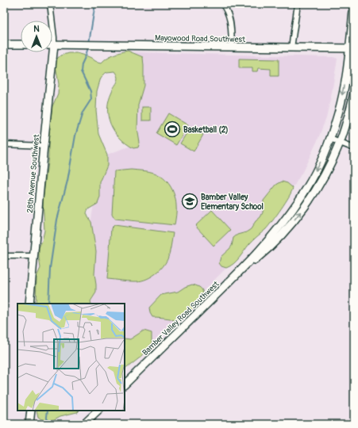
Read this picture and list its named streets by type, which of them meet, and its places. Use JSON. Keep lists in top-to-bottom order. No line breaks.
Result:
{"streets":{"main road":["Mayowood Road Southwest","28th Avenue Southwest","Bamber Valley Road Southwest"]},"crossings":[["Mayowood Road Southwest","28th Avenue Southwest"],["Mayowood Road Southwest","Bamber Valley Road Southwest"]],"places":{"sports":["Basketball (2)"],"school or university":["Bamber Valley Elementary School"]},"north":"top"}
